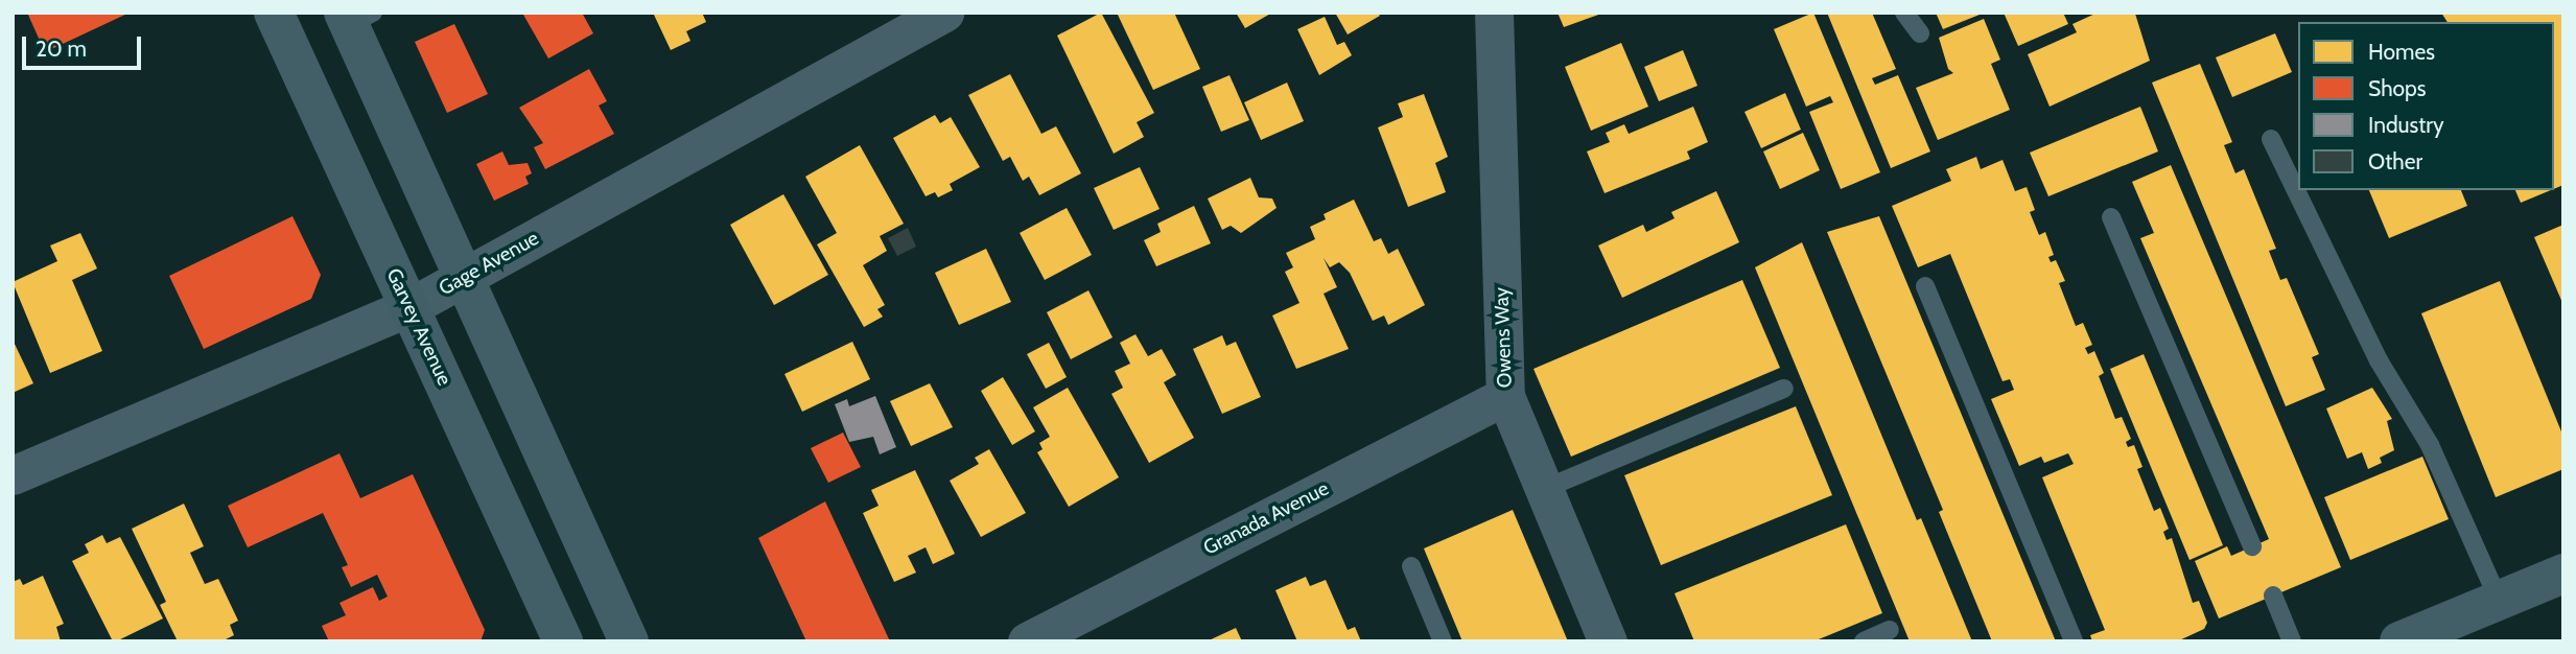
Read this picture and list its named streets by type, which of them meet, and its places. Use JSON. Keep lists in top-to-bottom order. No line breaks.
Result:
{"streets":{"main road":["Garvey Avenue"],"street":["Gage Avenue","Owens Way","Granada Avenue"]},"crossings":[["Gage Avenue","Garvey Avenue"],["Owens Way","Granada Avenue"]],"legend":["Homes","Shops","Industry","Other"],"scale_bar":"20 m"}
